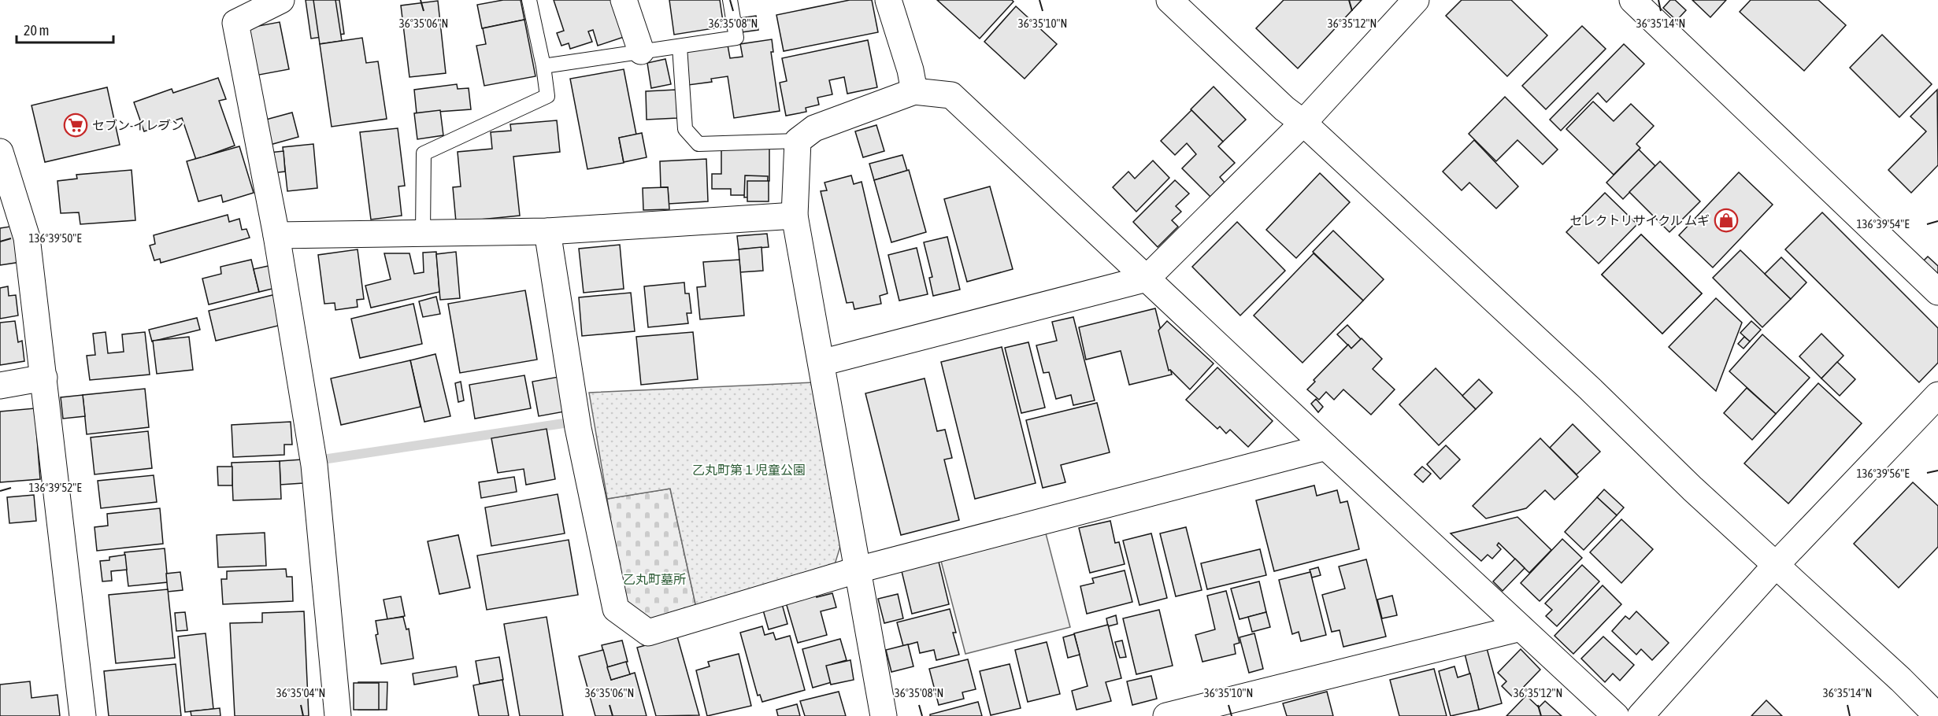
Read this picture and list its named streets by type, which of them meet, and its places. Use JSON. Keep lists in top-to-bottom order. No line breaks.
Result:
{"parks":["乙丸町第１児童公園","乙丸町墓所"],"places":{"supermarket":["セブン-イレブン"],"shop":["セレクトリサイクル ムギ"]},"scale_bar":"20 m","coordinates":["36°35'06\"N","36°35'08\"N","36°35'10\"N","36°35'12\"N","36°35'14\"N","136°39'54\"E","136°39'50\"E","136°39'56\"E","136°39'52\"E","36°35'04\"N"]}
